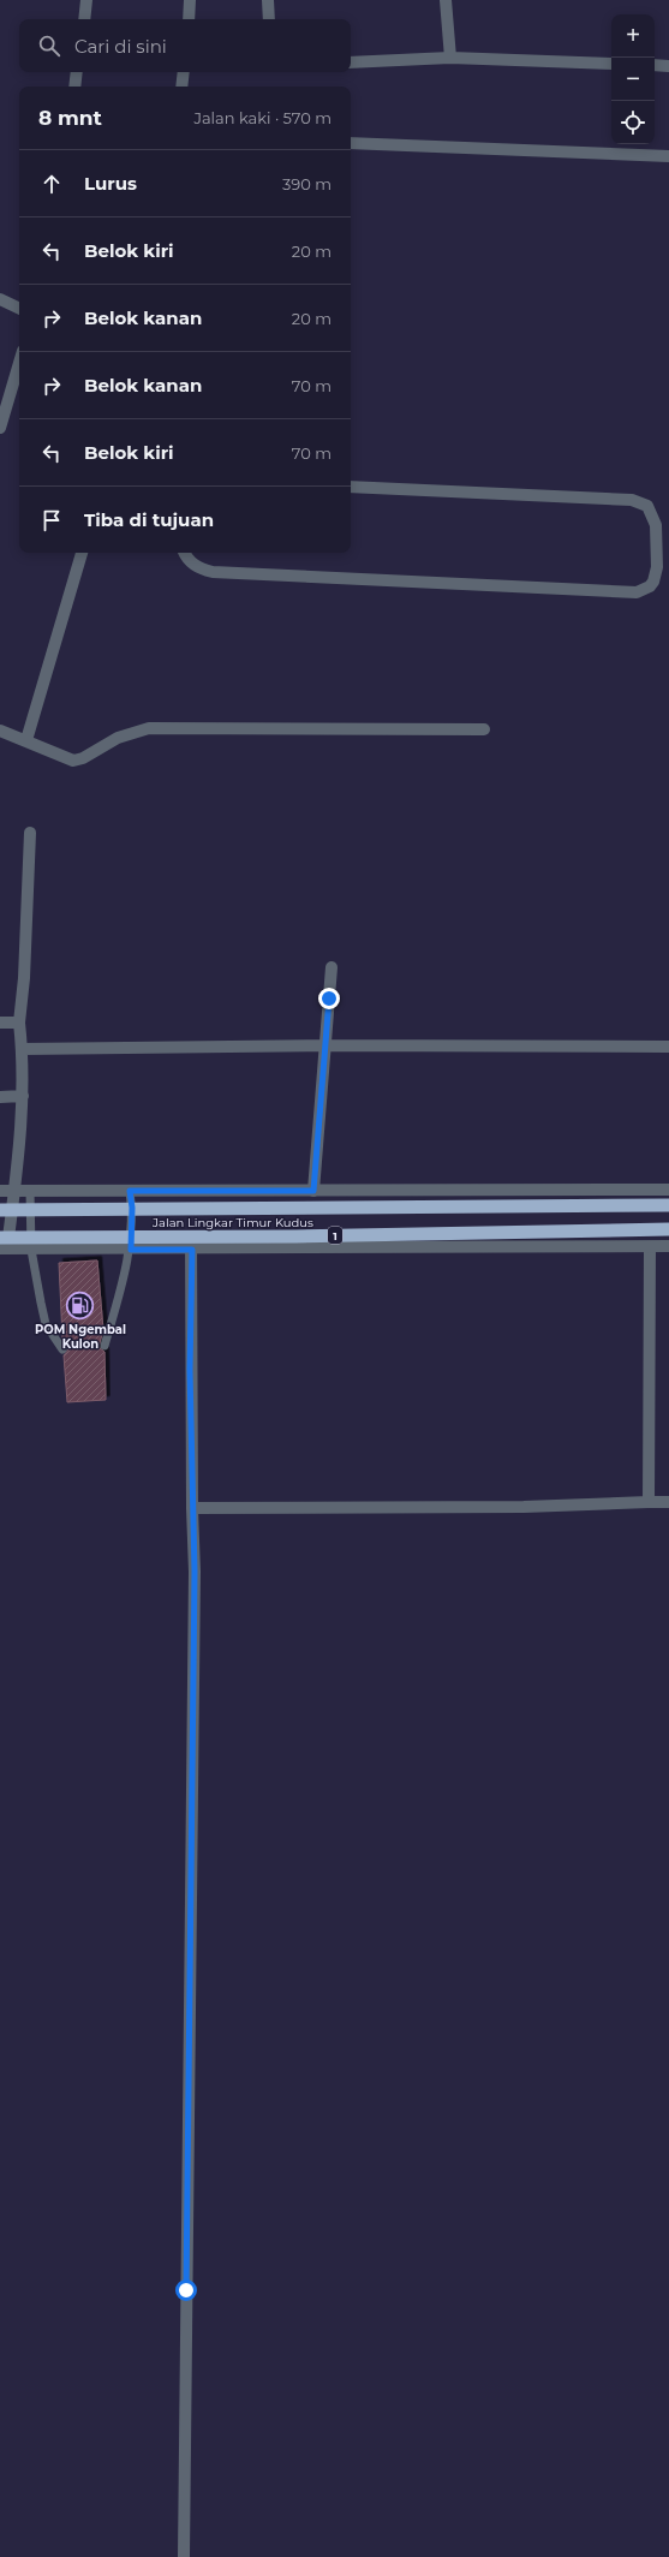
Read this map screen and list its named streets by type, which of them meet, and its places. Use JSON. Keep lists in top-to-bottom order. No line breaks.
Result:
{"streets":{"highway":["Jalan Lingkar Timur Kudus","1"]},"places":{"fuel station":["POM Ngembal Kulon"]},"page":{"map_buttons":["+","−"],"search":"Cari di sini","heading":["8 mnt","Jalan kaki · 570 m"],"list":[["Lurus","390 m"],["Belok kiri","20 m"],["Belok kanan","20 m"],["Belok kanan","70 m"],["Belok kiri","70 m"],"Tiba di tujuan"]}}
